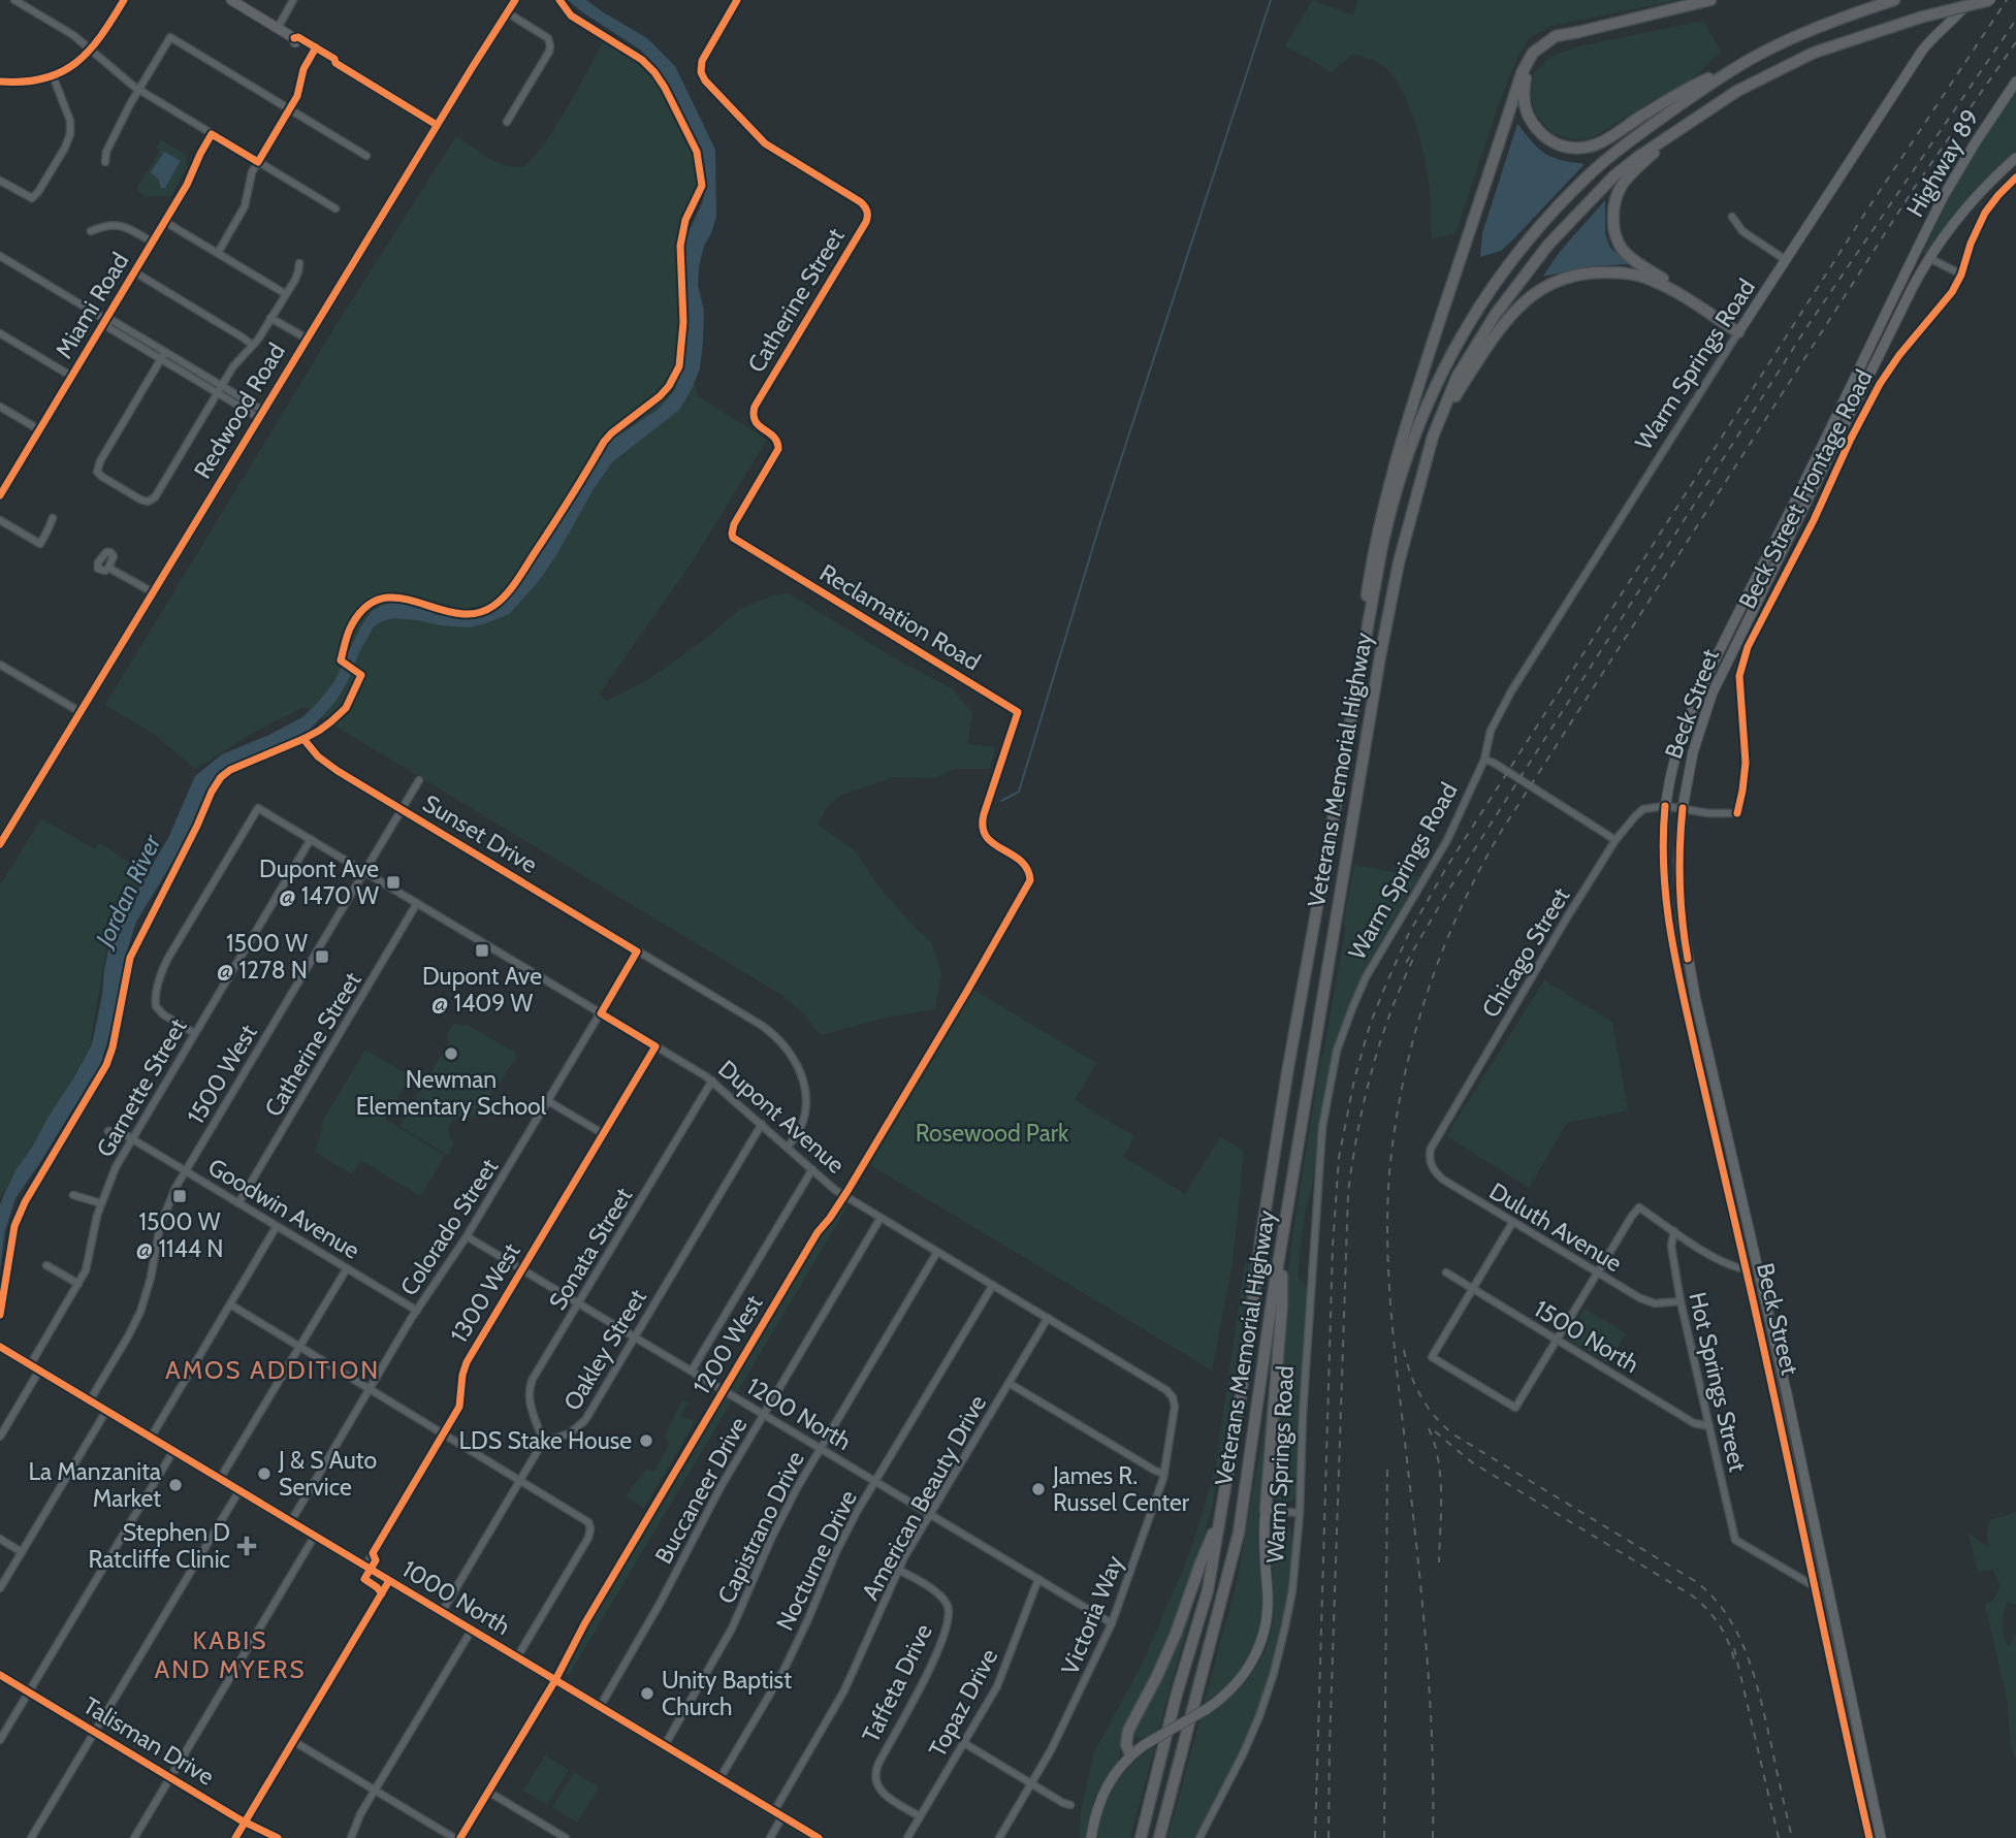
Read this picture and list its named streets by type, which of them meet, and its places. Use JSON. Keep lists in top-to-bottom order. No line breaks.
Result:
{"streets":{"highway":["Veterans Memorial Highway"],"main road":["Highway 89","Warm Springs Road","Redwood Road","Beck Street","1000 North"],"street":["Catherine Street","Miami Road","Beck Street Frontage Road","Reclamation Road","Sunset Drive","Chicago Street","1500 West","Garnette Street","Dupont Avenue","Goodwin Avenue","Colorado Street","Duluth Avenue","Sonata Street","1300 West","1500 North","1200 West","Oakley Street","Hot Springs Street","1200 North","Buccaneer Drive","American Beauty Drive","Capistrano Drive","Nocturne Drive","Victoria Way","Taffeta Drive","Topaz Drive","Talisman Drive"]},"crossings":[["Highway 89","Beck Street"],["Catherine Street","Reclamation Road"],["Catherine Street","Dupont Avenue"],["Catherine Street","Goodwin Avenue"],["Beck Street Frontage Road","Beck Street"],["Beck Street Frontage Road","Chicago Street"],["Reclamation Road","1200 West"],["Beck Street","Chicago Street"],["Beck Street","Hot Springs Street"],["Sunset Drive","1500 West"],["Sunset Drive","Dupont Avenue"],["Sunset Drive","Colorado Street"],["Chicago Street","Duluth Avenue"],["1500 West","Dupont Avenue"],["1500 West","Goodwin Avenue"],["1500 West","1000 North"],["Garnette Street","Dupont Avenue"],["Garnette Street","Goodwin Avenue"],["Garnette Street","1000 North"],["Dupont Avenue","Colorado Street"],["Dupont Avenue","Sonata Street"],["Dupont Avenue","1300 West"],["Dupont Avenue","1200 West"],["Dupont Avenue","Oakley Street"],["Dupont Avenue","Buccaneer Drive"],["Dupont Avenue","American Beauty Drive"],["Dupont Avenue","Capistrano Drive"],["Dupont Avenue","Nocturne Drive"],["Dupont Avenue","Victoria Way"],["Goodwin Avenue","Colorado Street"],["Colorado Street","1200 North"],["Colorado Street","1000 North"],["Duluth Avenue","Hot Springs Street"],["Sonata Street","Oakley Street"],["Sonata Street","1200 North"],["1300 West","1200 North"],["1300 West","1000 North"],["1500 North","Hot Springs Street"],["1200 West","1200 North"],["1200 West","1000 North"],["Oakley Street","1200 North"],["1200 North","Buccaneer Drive"],["1200 North","American Beauty Drive"],["1200 North","Capistrano Drive"],["1200 North","Nocturne Drive"],["1200 North","Victoria Way"],["1200 North","Topaz Drive"],["Buccaneer Drive","1000 North"],["American Beauty Drive","1000 North"],["American Beauty Drive","Taffeta Drive"],["Capistrano Drive","1000 North"],["Nocturne Drive","1000 North"],["Taffeta Drive","Topaz Drive"]],"districts":["AMOS ADDITION","KABIS AND MYERS"],"water":["Jordan River"],"parks":["Rosewood Park"],"places":{"transit":["Dupont Ave @ 1470 W","Dupont Ave @ 1409 W","1500 W @ 1278 N","1500 W @ 1144 N"],"other":["Newman Elementary School","LDS Stake House","J & S Auto Service","La Manzanita Market","James R. Russel Center","Unity Baptist Church"],"health":["Stephen D Ratcliffe Clinic"]}}
